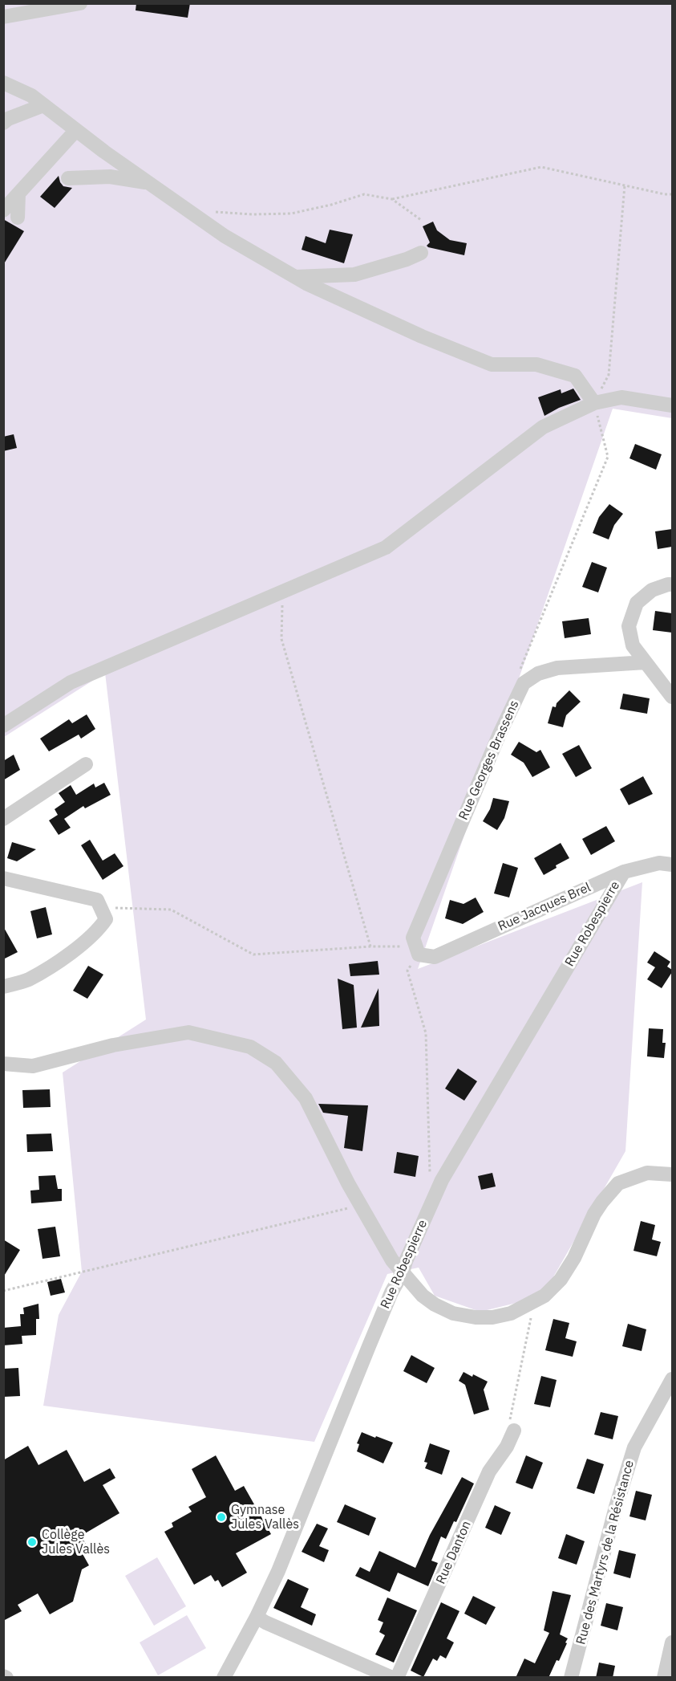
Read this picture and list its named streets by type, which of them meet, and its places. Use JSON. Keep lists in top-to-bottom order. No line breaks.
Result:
{"streets":{"street":["Rue Georges Brassens","Rue Jacques Brel","Rue Robespierre","Rue Danton","Rue des Martyrs de la Résistance"]},"crossings":[["Rue Georges Brassens","Rue Jacques Brel"],["Rue Jacques Brel","Rue Robespierre"]],"places":["Gymnase Jules Vallès","Collège Jules Vallès"]}
